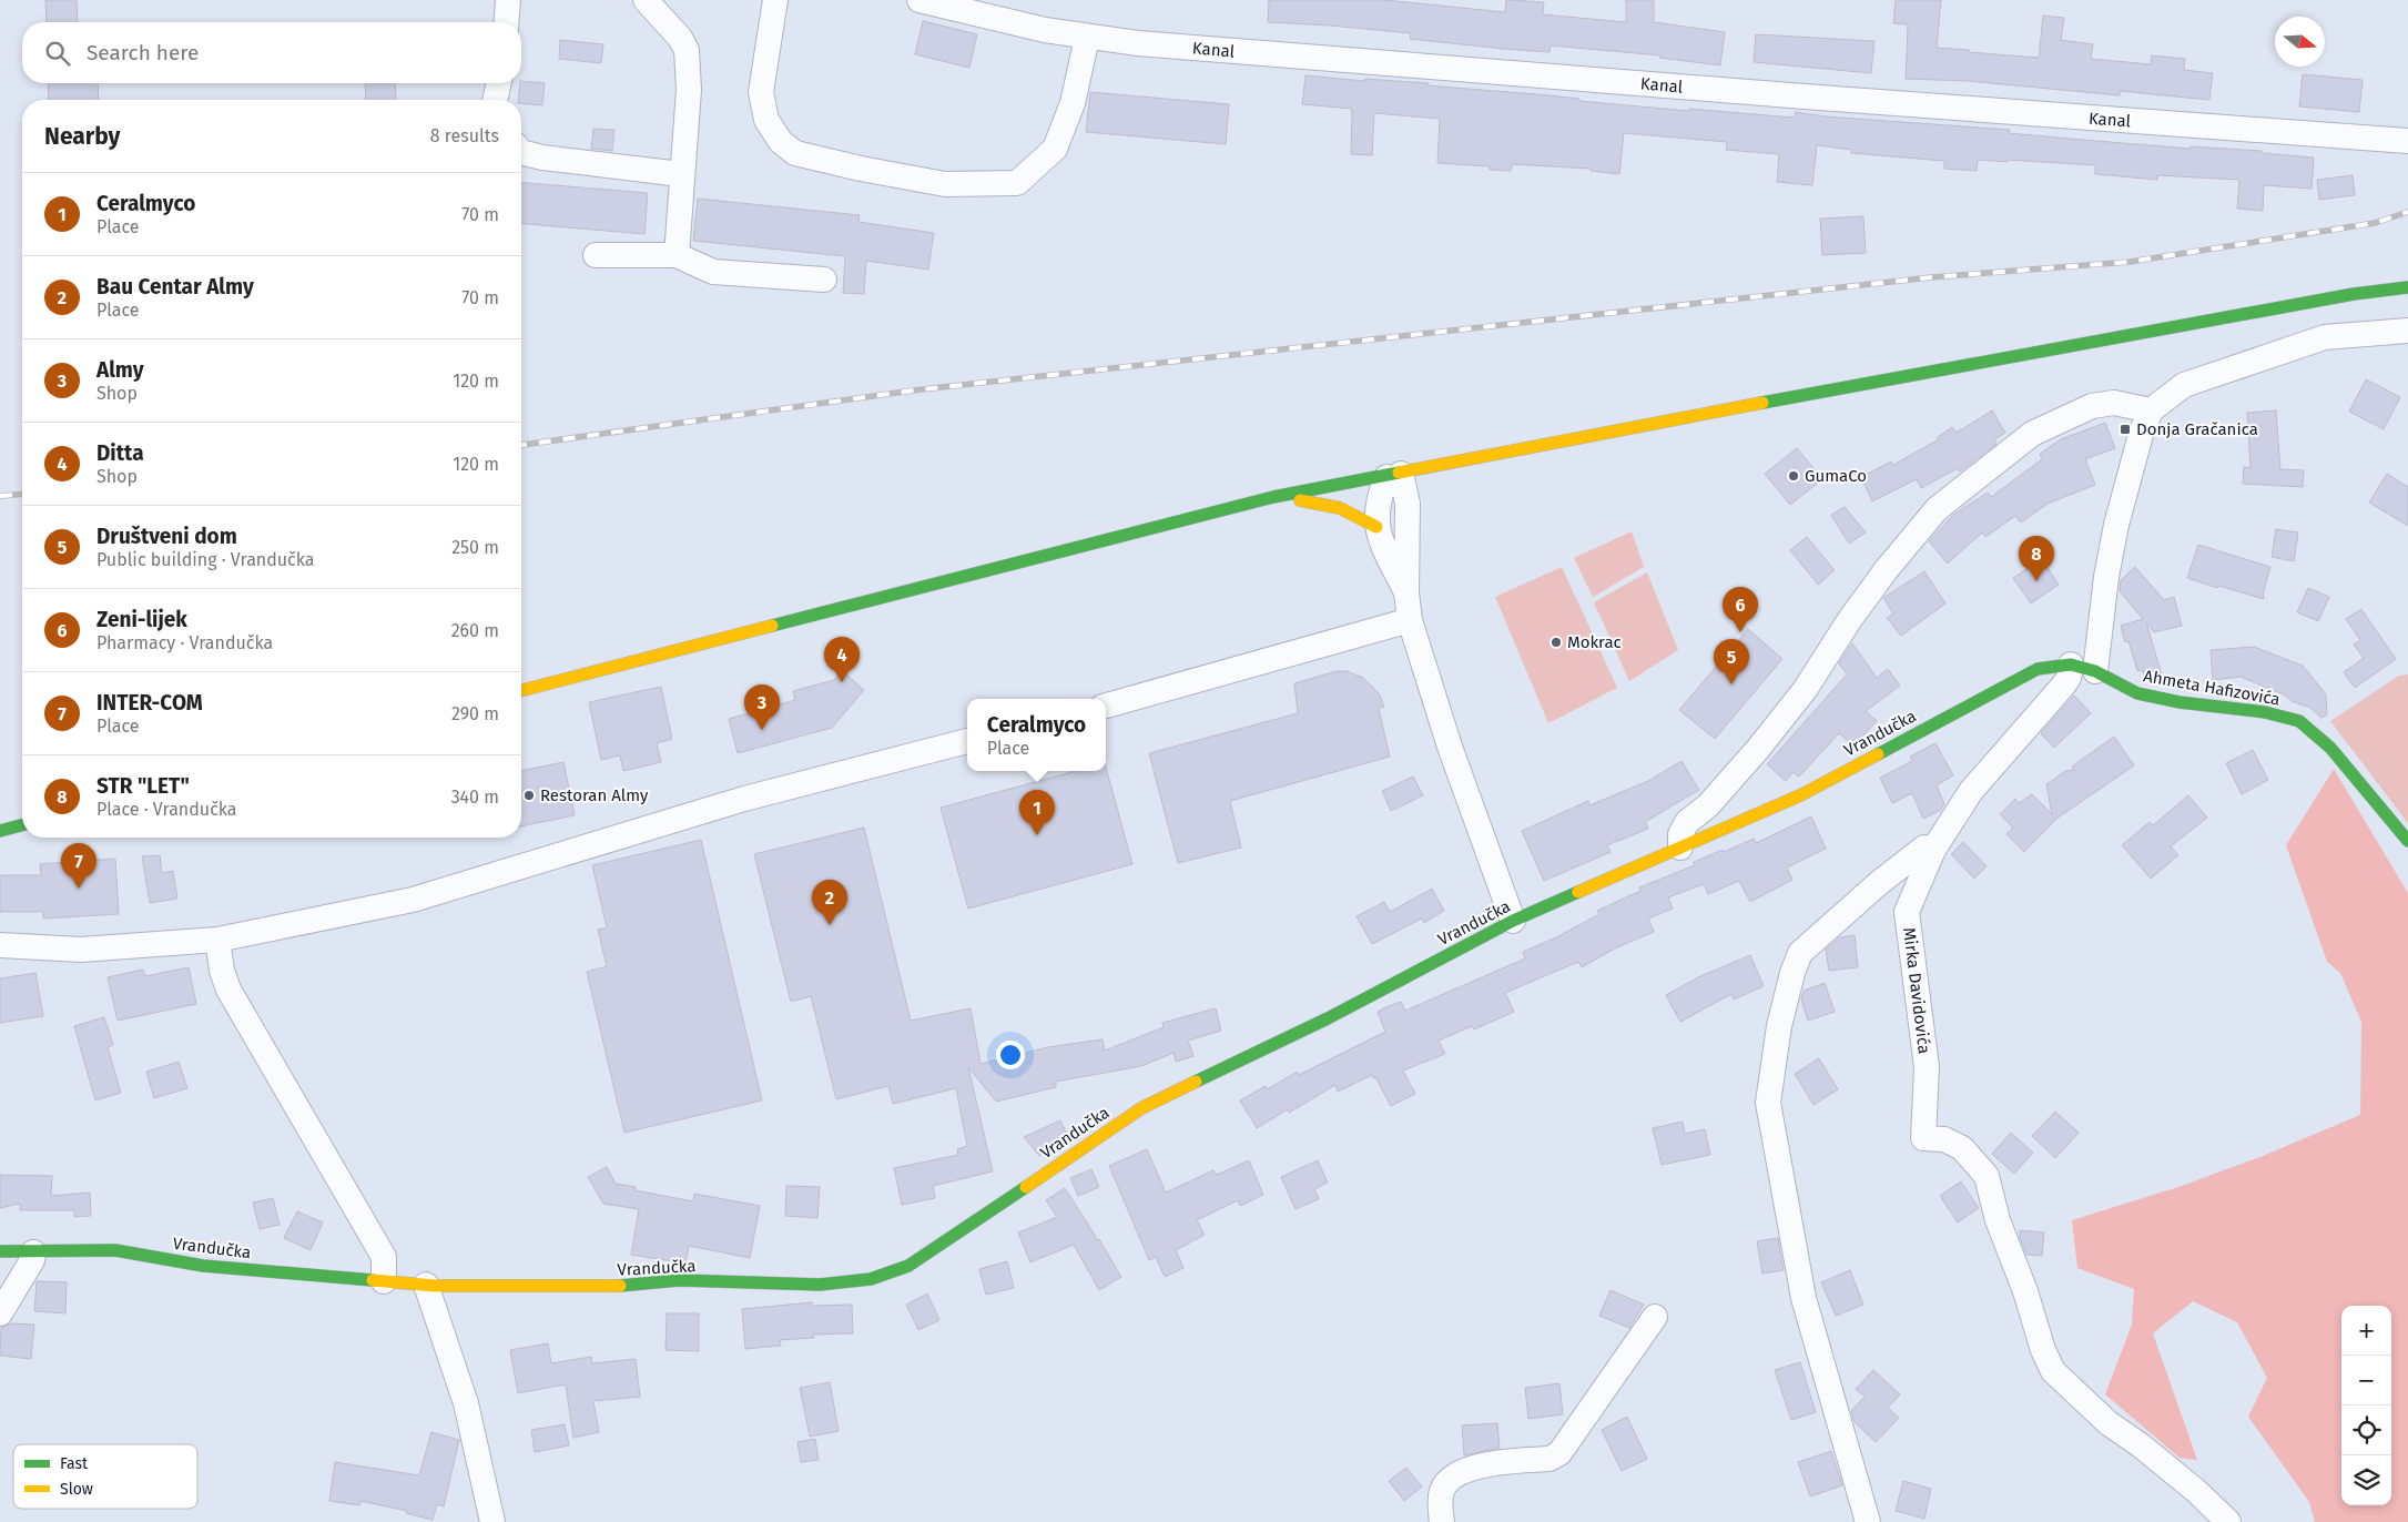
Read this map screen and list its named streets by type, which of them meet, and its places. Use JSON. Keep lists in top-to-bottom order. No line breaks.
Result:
{"streets":{"street":["Kanal","Ahmeta Hafizovića","Vrandučka","Mirka Davidovića"]},"crossings":[["Ahmeta Hafizovića","Vrandučka"],["Ahmeta Hafizovića","Mirka Davidovića"],["Vrandučka","Mirka Davidovića"]],"places":{"transit":["Donja Gračanica"],"other":["GumaCo","Mokrac","Restoran Almy"]},"legend":["Fast","Slow"],"north":"right","page":{"search":"Search here","heading":["Nearby","8 results"],"list":[{"mark":"1","name":"Ceralmyco","note":"Place","value":"70 m"},{"mark":"2","name":"Bau Centar Almy","note":"Place","value":"70 m"},{"mark":"3","name":"Almy","note":"Shop","value":"120 m"},{"mark":"4","name":"Ditta","note":"Shop","value":"120 m"},{"mark":"5","name":"Društveni dom","note":"Public building · Vrandučka","value":"250 m"},{"mark":"6","name":"Zeni-lijek","note":"Pharmacy · Vrandučka","value":"260 m"},{"mark":"7","name":"INTER-COM","note":"Place","value":"290 m"},{"mark":"8","name":"STR \"LET\"","note":"Place · Vrandučka","value":"340 m"}],"pins":["8","6","4","5","3","1","7","2"],"popup":["Ceralmyco","Place"],"map_buttons":["+","−"]}}
